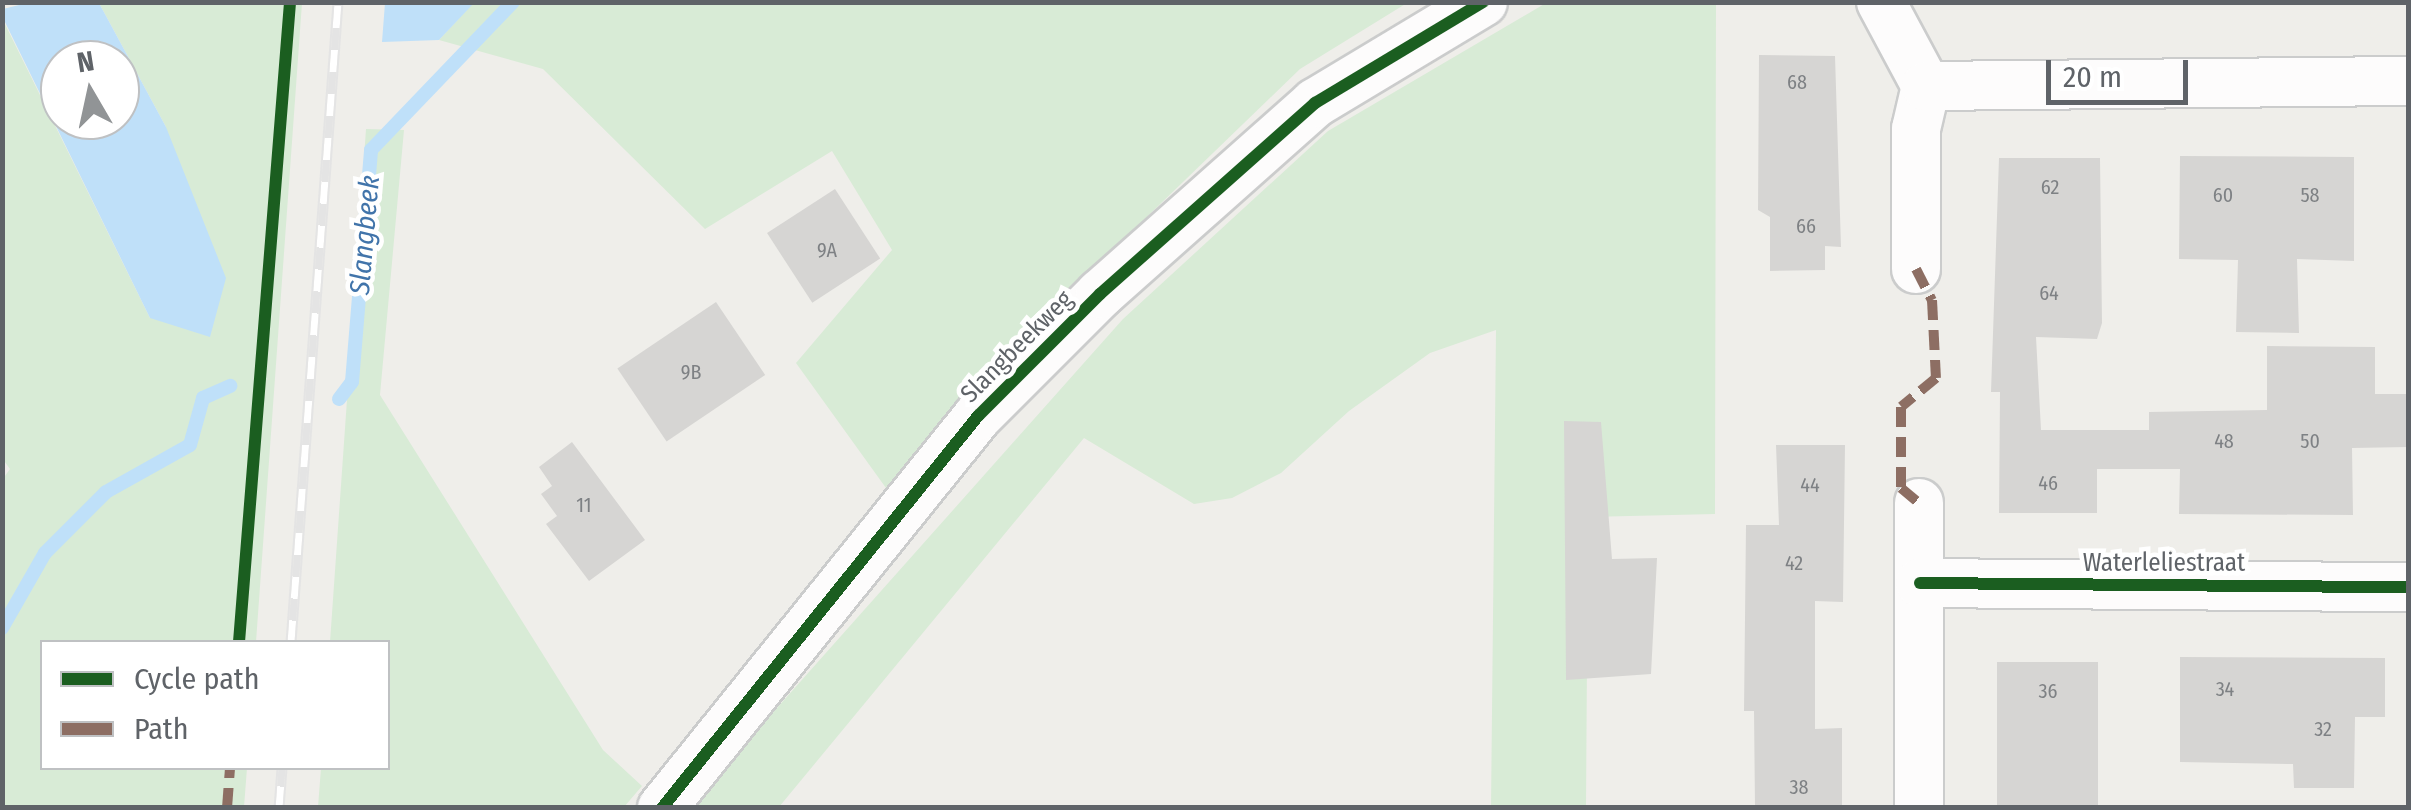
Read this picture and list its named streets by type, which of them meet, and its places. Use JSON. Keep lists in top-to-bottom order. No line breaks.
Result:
{"streets":{"street":["Slangbeekweg","Waterleliestraat"]},"water":["Slangbeek"],"house_numbers":["68","62","60","58","66","9A","64","9B","48","50","46","44","11","42","34","36","32","38"],"legend":["Cycle path","Path"],"scale_bar":"20 m","north":"top"}
